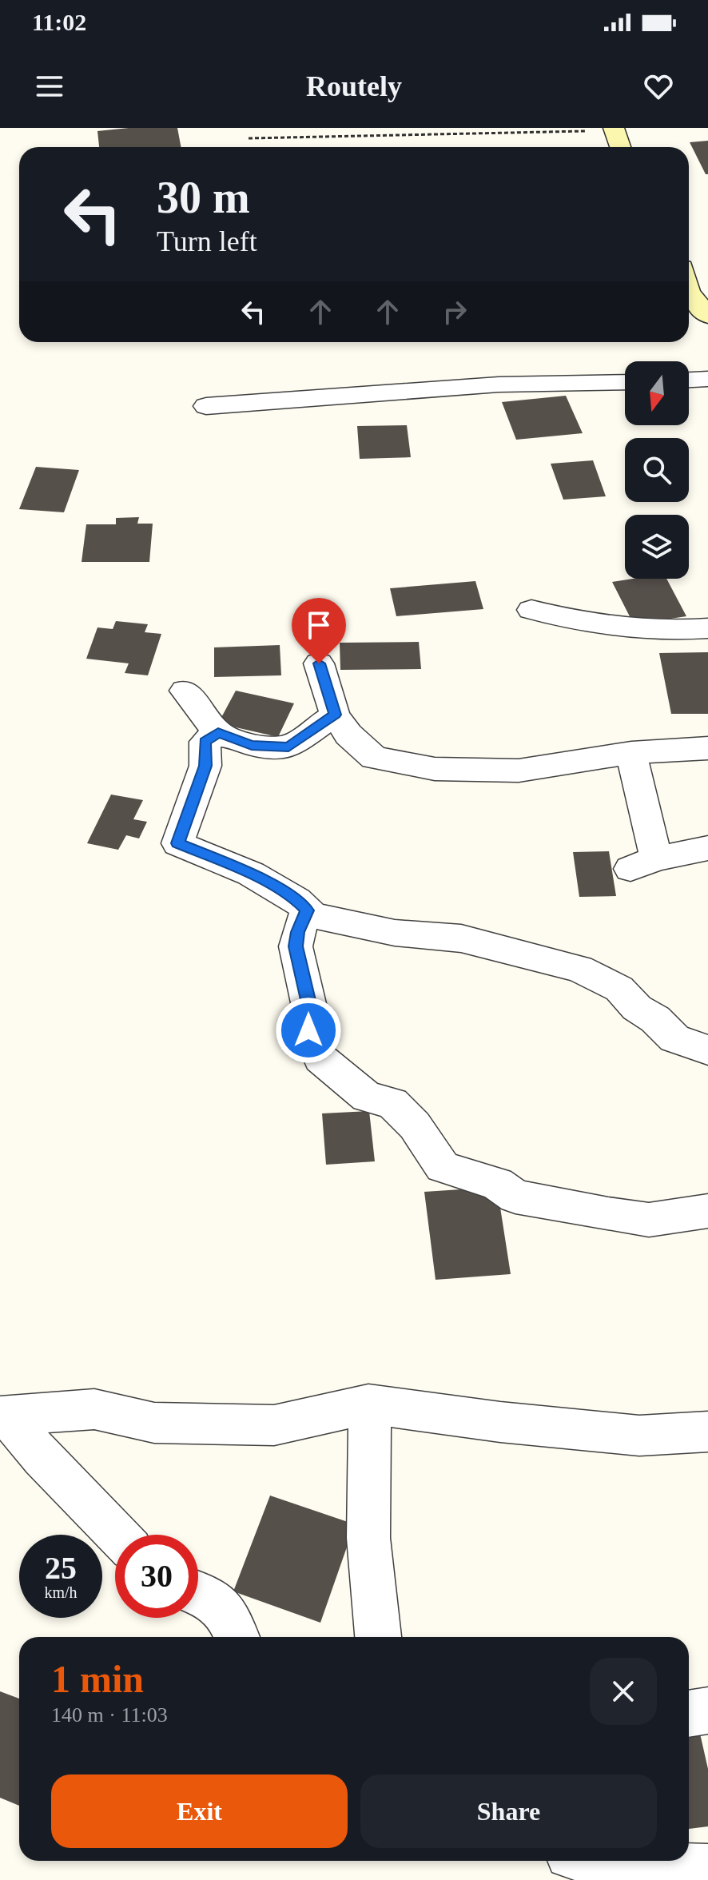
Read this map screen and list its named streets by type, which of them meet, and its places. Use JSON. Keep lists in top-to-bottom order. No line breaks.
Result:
{"north":"bottom","page":{"status":"11:02","header":"Routely","turn":["30 m","Turn left"],"speed":"25 km/h","limit":"30","heading":["1 min","140 m · 11:03"],"buttons":["Exit","Share"]}}
